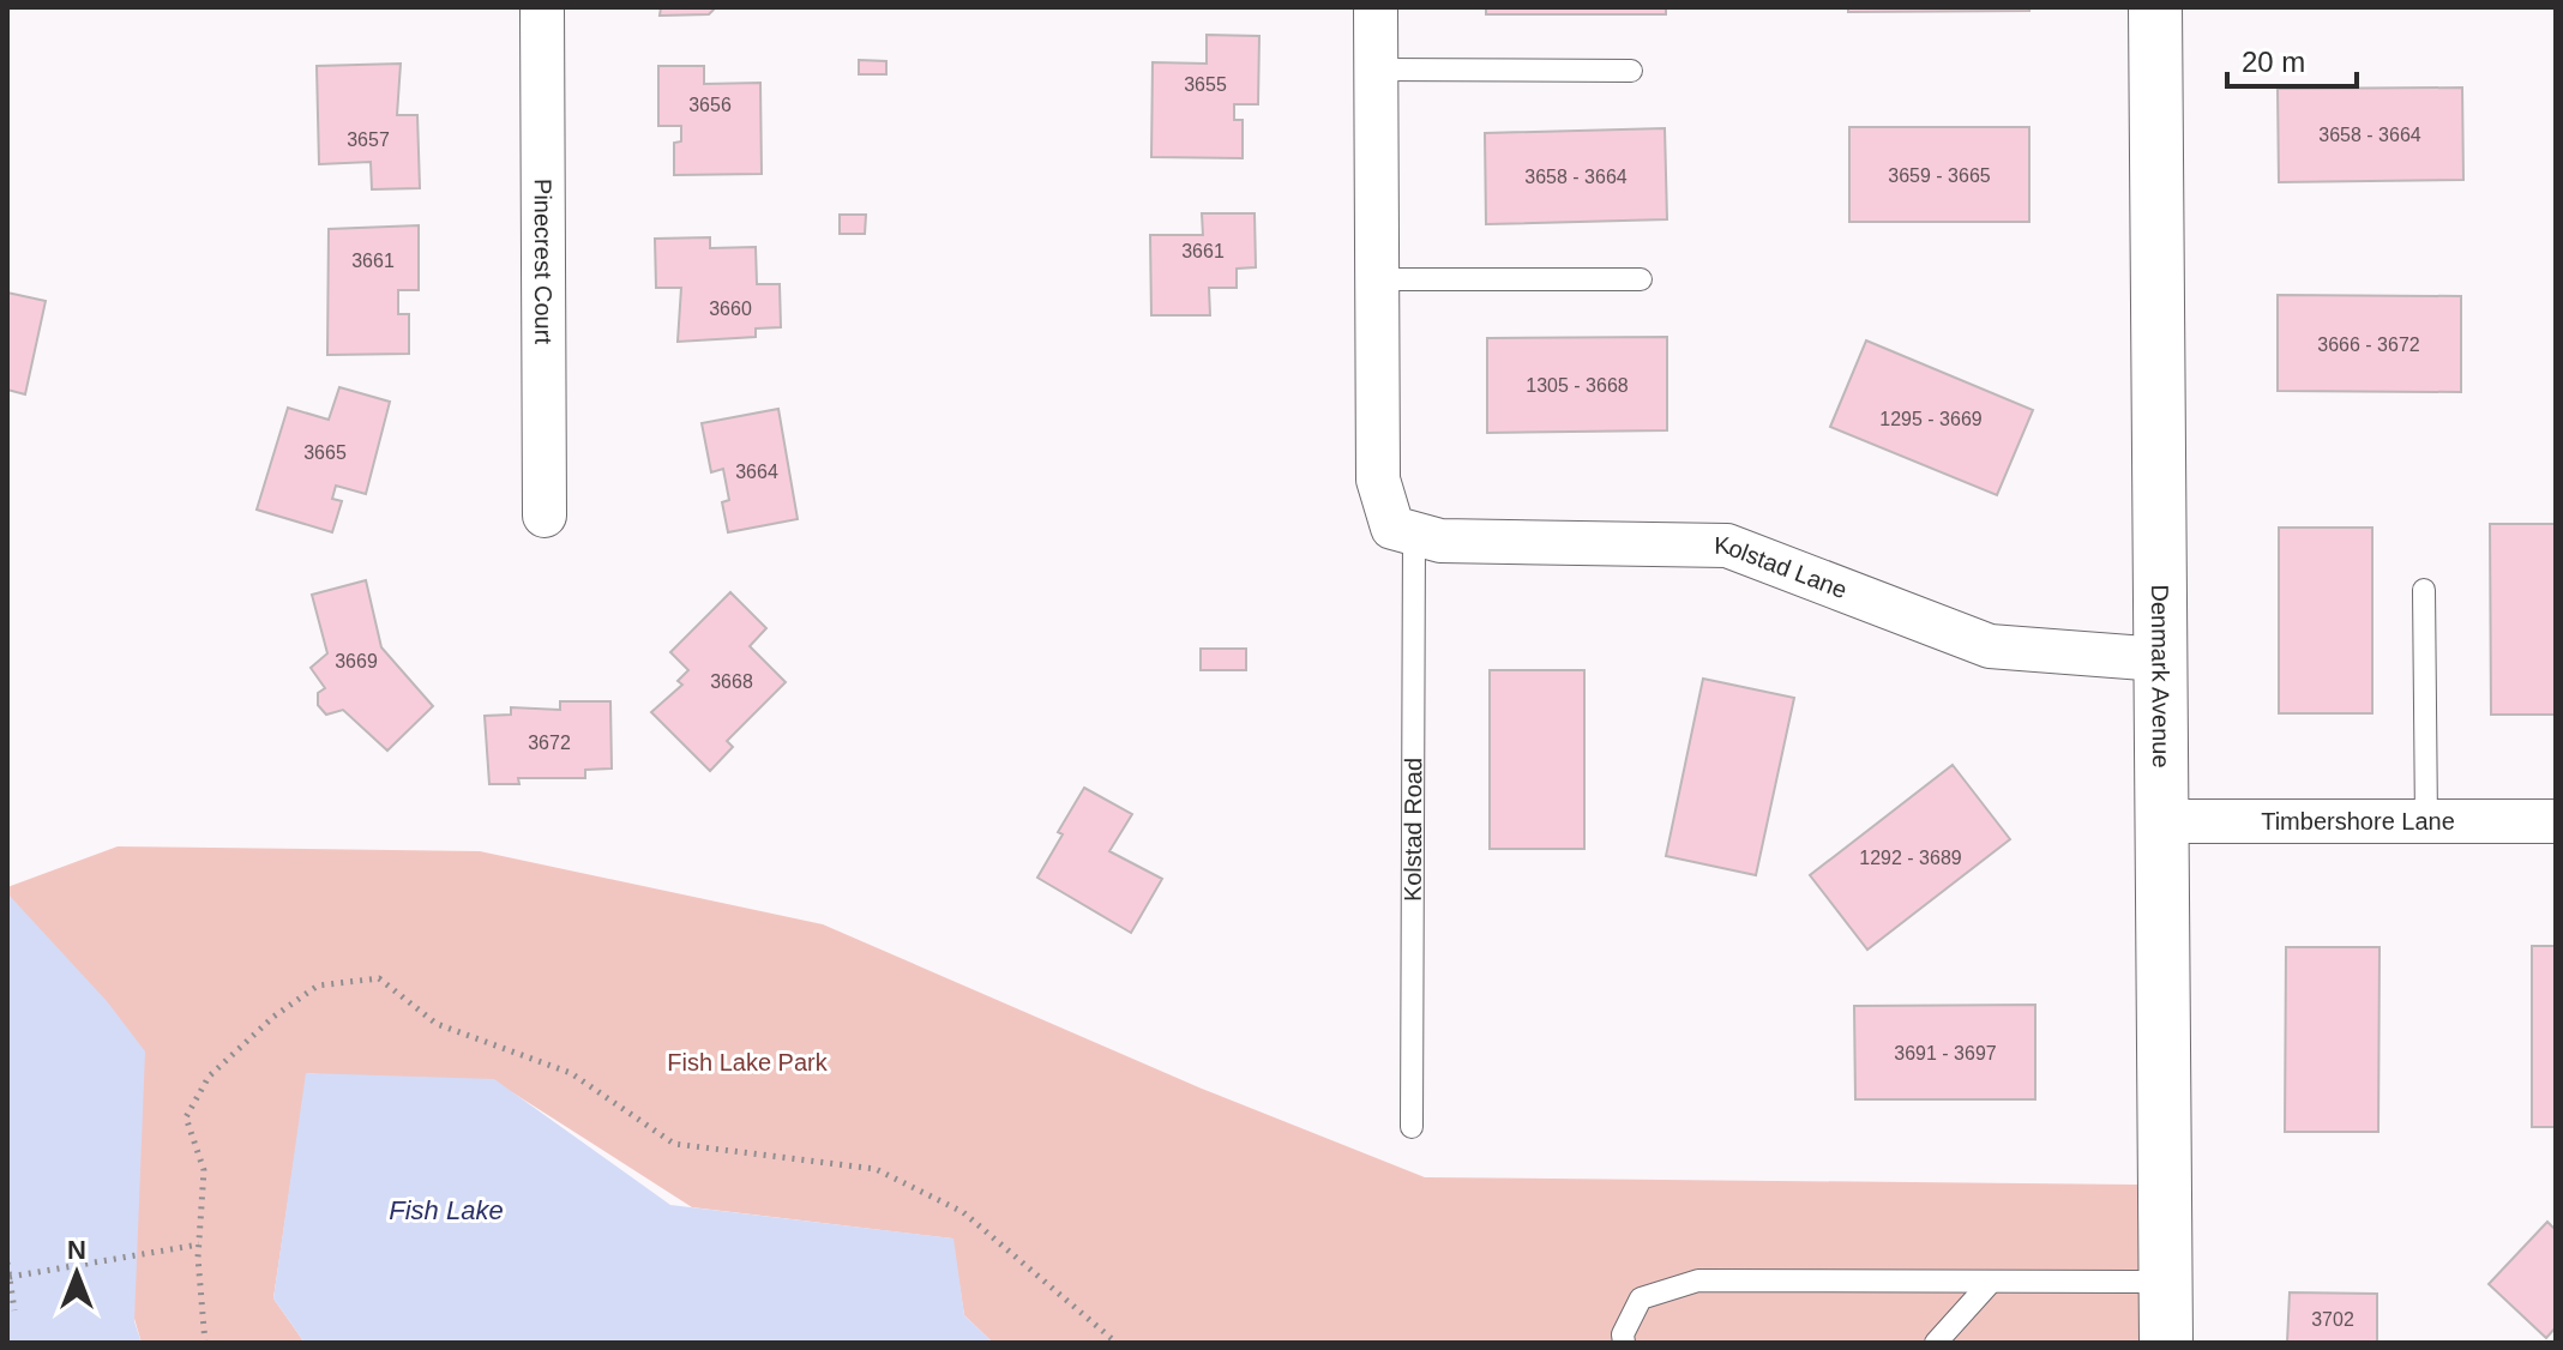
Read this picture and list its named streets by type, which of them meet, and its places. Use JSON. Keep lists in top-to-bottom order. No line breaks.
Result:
{"streets":{"street":["Pinecrest Court","Kolstad Lane","Denmark Avenue","Timbershore Lane","Kolstad Road"]},"crossings":[["Kolstad Lane","Denmark Avenue"],["Kolstad Lane","Kolstad Road"],["Denmark Avenue","Timbershore Lane"]],"water":["Fish Lake"],"parks":["Fish Lake Park"],"house_numbers":["3655","3656","3658 - 3664","3657","3659 - 3665","3658 - 3664","3661","3661","3660","3666 - 3672","1305 - 3668","1295 - 3669","3665","3664","3669","3668","3672","1292 - 3689","3691 - 3697","3702"],"scale_bar":"20 m","north":"top"}
